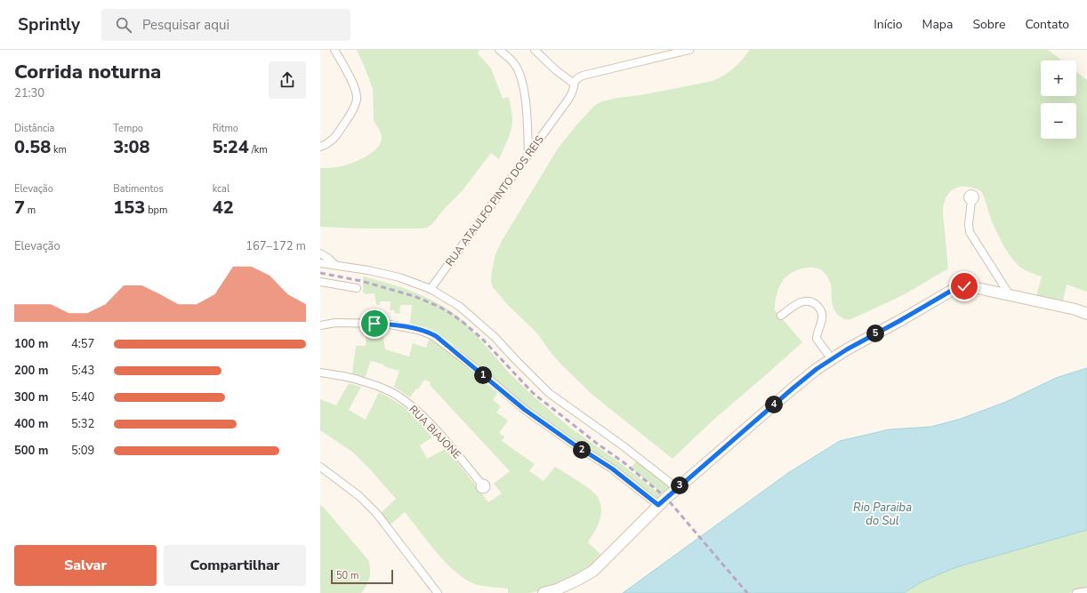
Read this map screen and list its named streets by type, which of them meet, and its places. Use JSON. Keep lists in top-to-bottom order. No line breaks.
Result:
{"streets":{"street":["RUA ATAULFO PINTO DOS REIS","RUA BIAJONE"]},"water":["Rio Paraiba do Sul"],"scale_bar":"50 m","page":{"header":"Sprintly","search":"Pesquisar aqui","nav":["Início","Mapa","Sobre","Contato"],"heading":["Corrida noturna","21:30"],"map_buttons":["+","−"],"stats":[["Distância","0.58 km"],["Tempo","3:08"],["Ritmo","5:24 /km"],["Elevação","7 m"],["Batimentos","153 bpm"],["kcal","42"]],"chart":["Elevação","167–172 m"],"pins":["5","1","4","2","3"],"list":[{"name":"100 m","note":"4:57"},{"name":"200 m","note":"5:43"},{"name":"300 m","note":"5:40"},{"name":"400 m","note":"5:32"},{"name":"500 m","note":"5:09"}],"buttons":["Salvar","Compartilhar"],"scale":"50 m"}}
